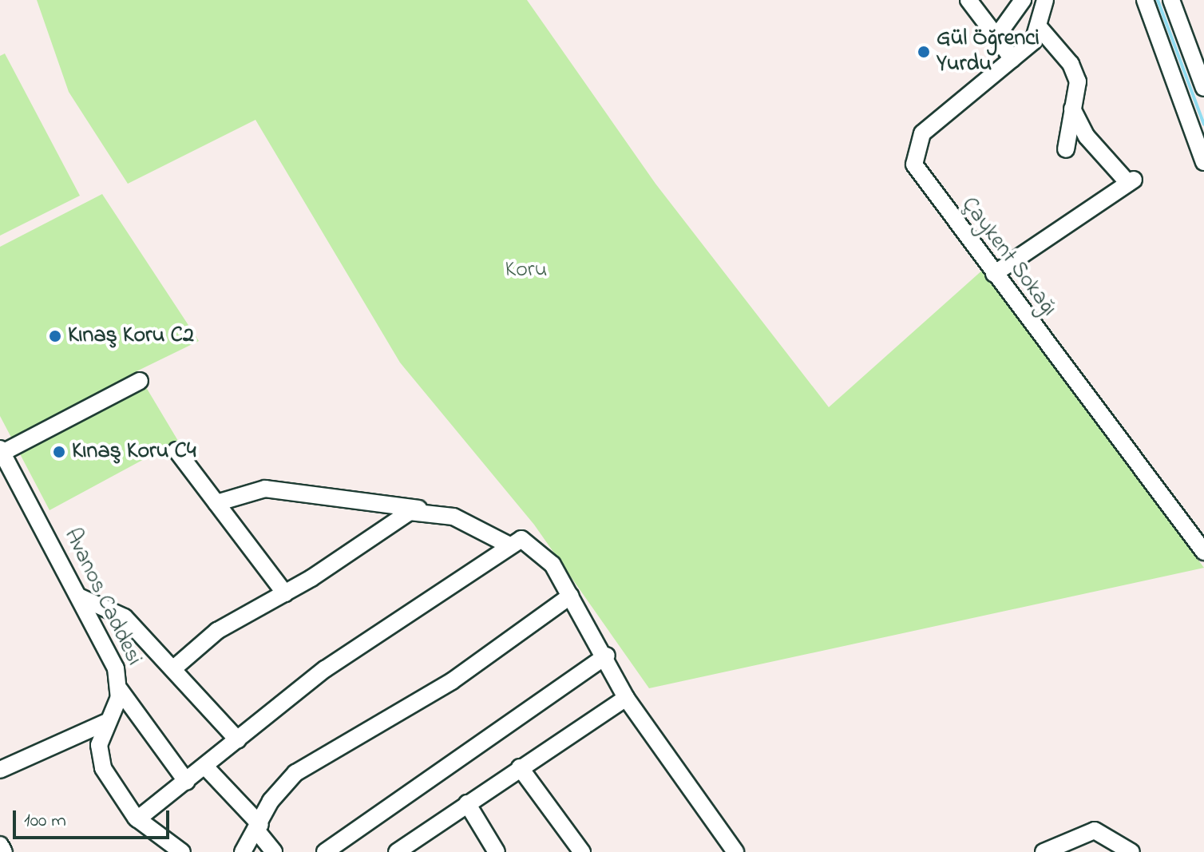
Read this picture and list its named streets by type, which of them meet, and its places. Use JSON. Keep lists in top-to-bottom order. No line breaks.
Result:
{"streets":{"street":["Çaykent Sokağı","Avanos Caddesi"]},"parks":["Koru"],"places":["Gül Öğrenci Yurdu","Kınaş Koru C2","Kınaş Koru C4"],"scale_bar":"100 m"}
